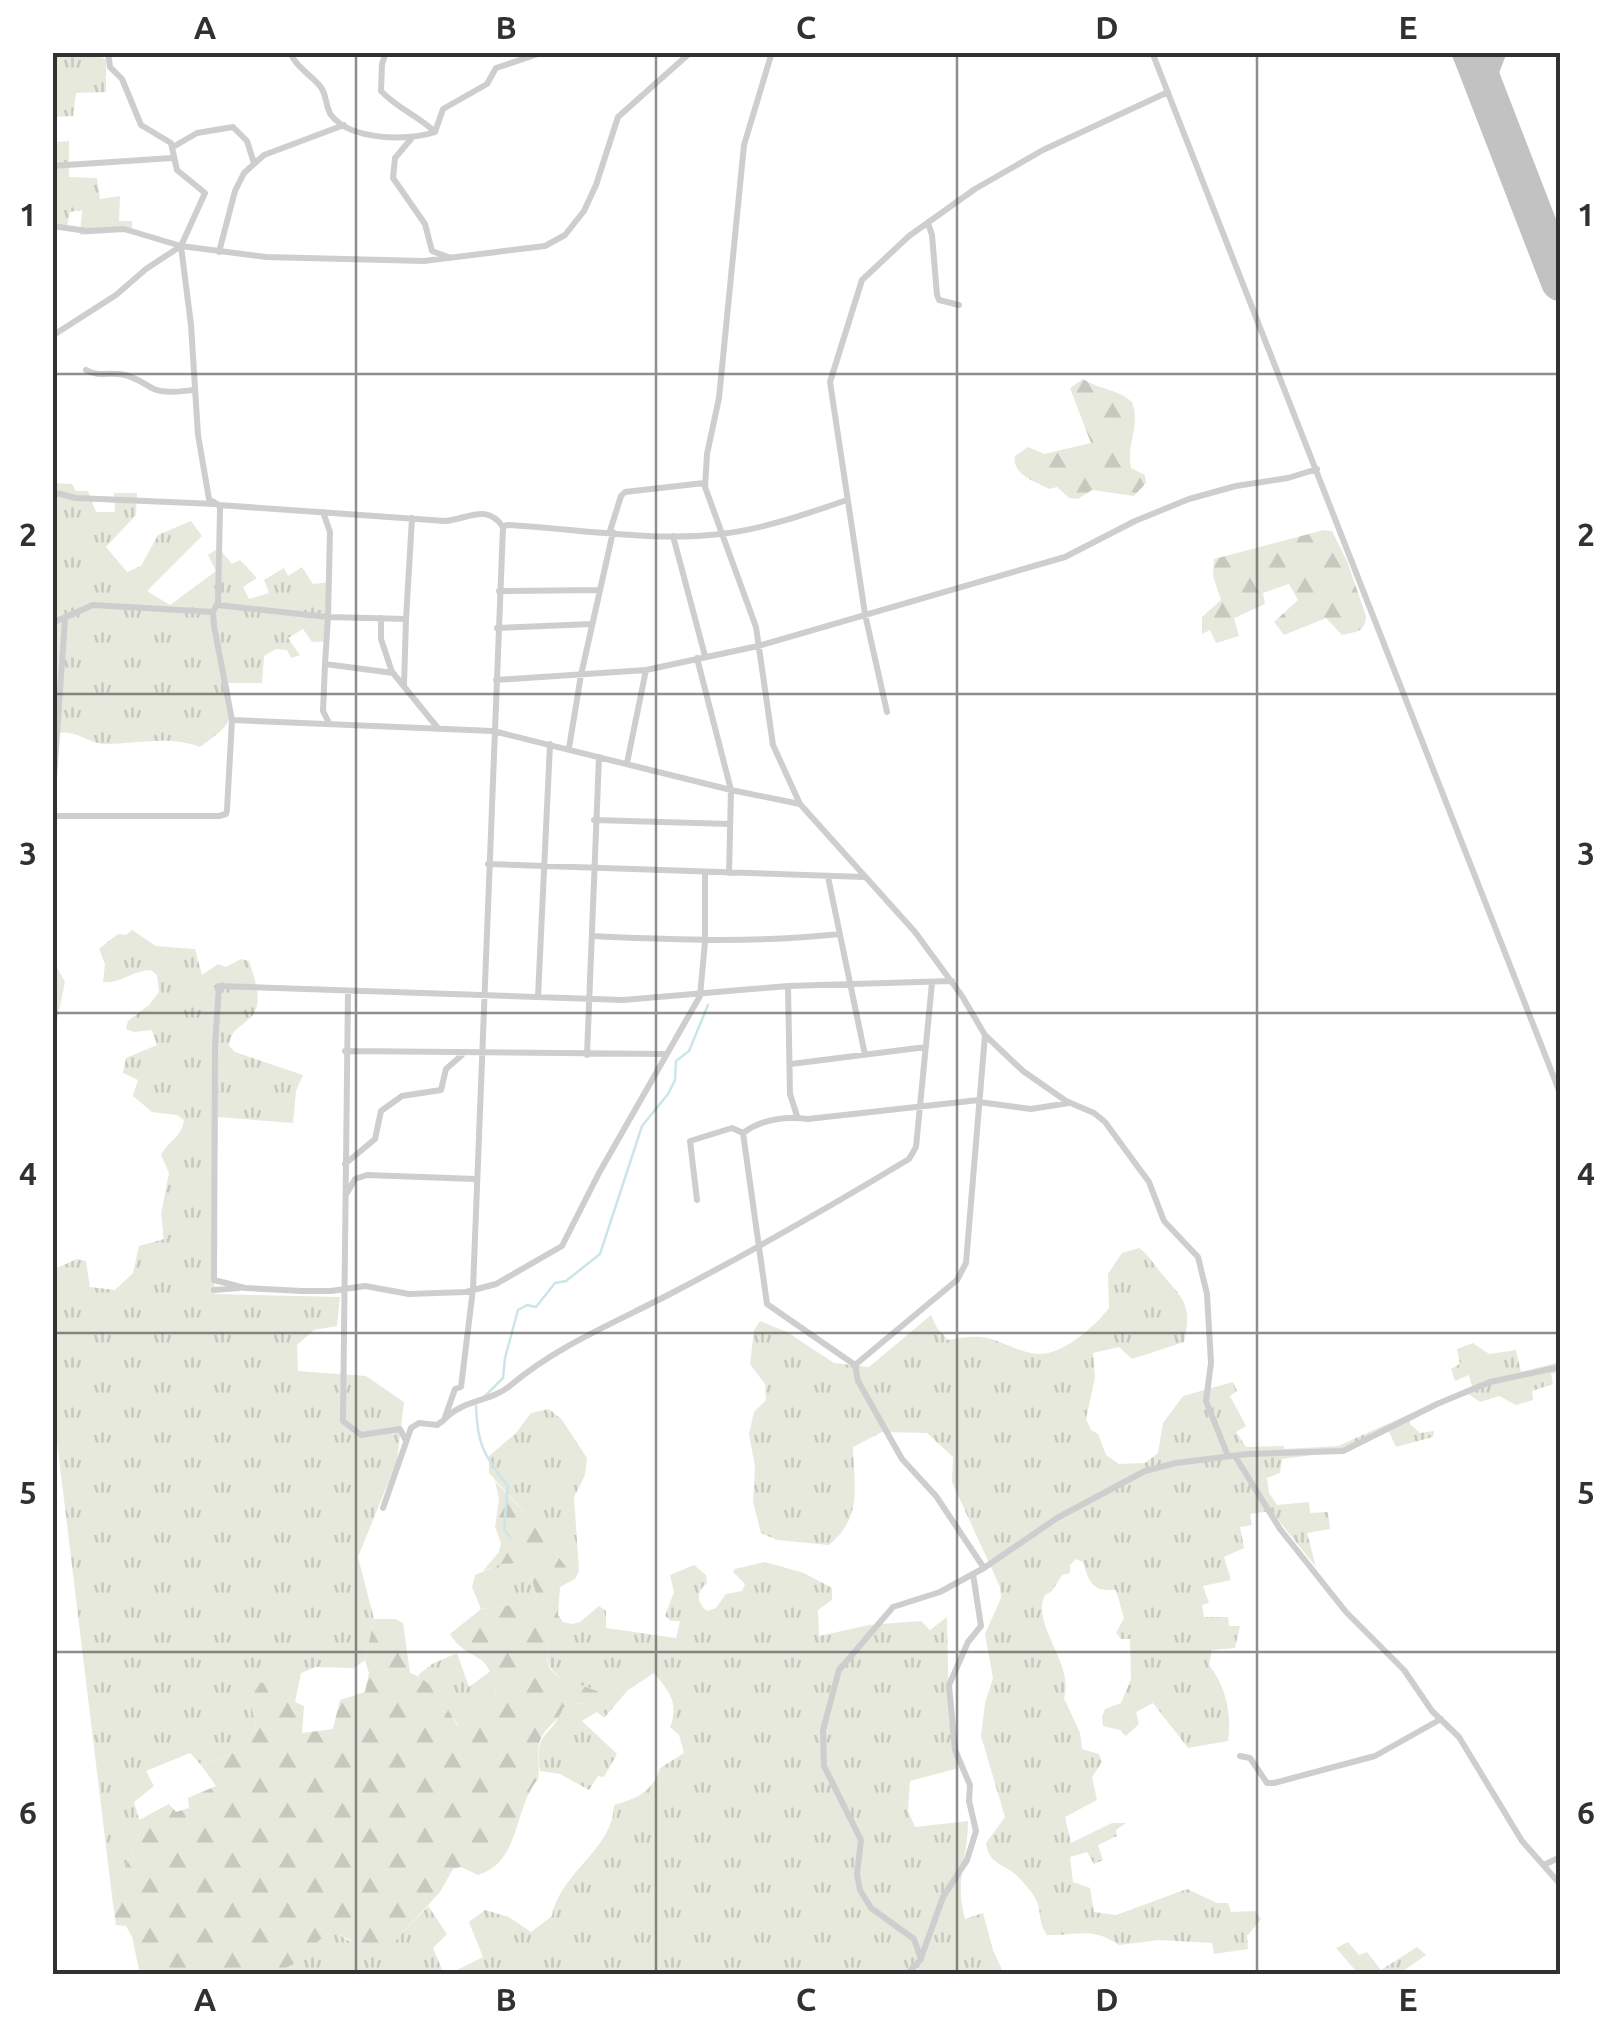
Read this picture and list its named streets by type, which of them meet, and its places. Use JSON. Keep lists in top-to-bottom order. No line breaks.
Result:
{"grid":{"columns":["A","B","C","D","E"],"rows":["1","2","3","4","5","6"]}}
